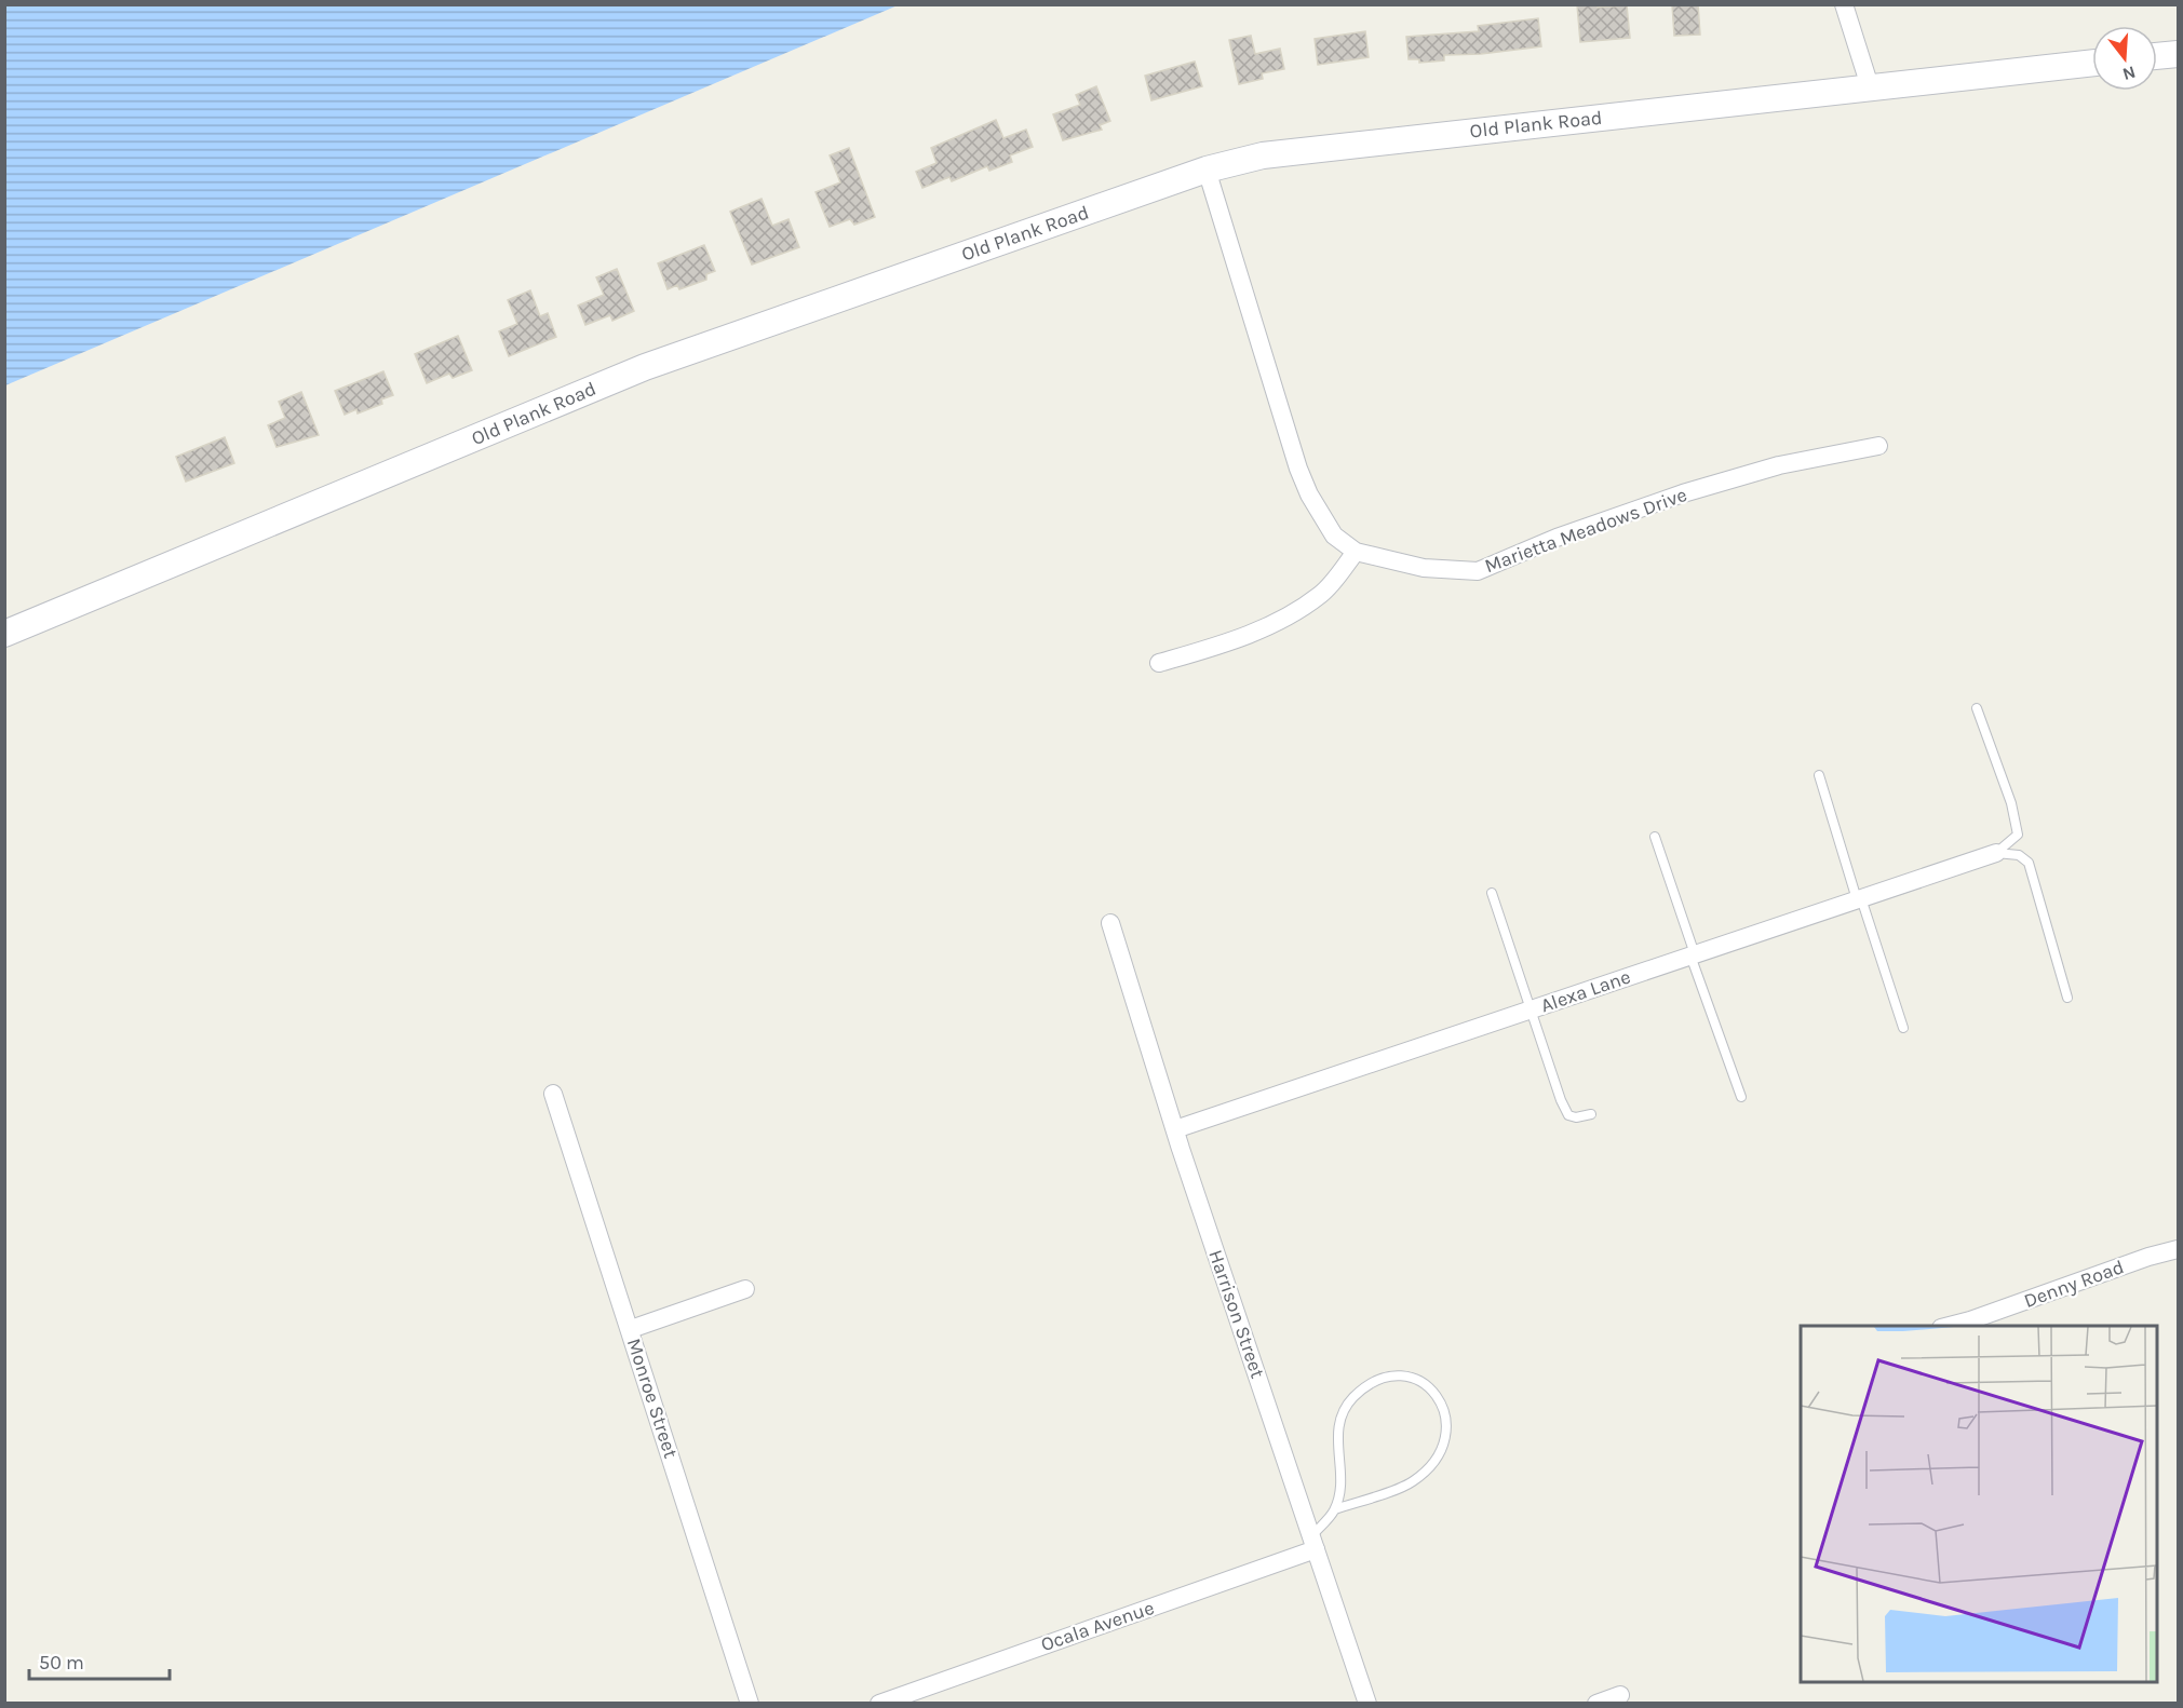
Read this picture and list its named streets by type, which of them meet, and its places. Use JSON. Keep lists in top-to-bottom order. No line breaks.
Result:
{"streets":{"street":["Old Plank Road","Marietta Meadows Drive","Alexa Lane","Denny Road","Harrison Street","Monroe Street","Ocala Avenue"]},"crossings":[["Old Plank Road","Marietta Meadows Drive"],["Alexa Lane","Harrison Street"],["Harrison Street","Ocala Avenue"]],"scale_bar":"50 m","north":"bottom"}
